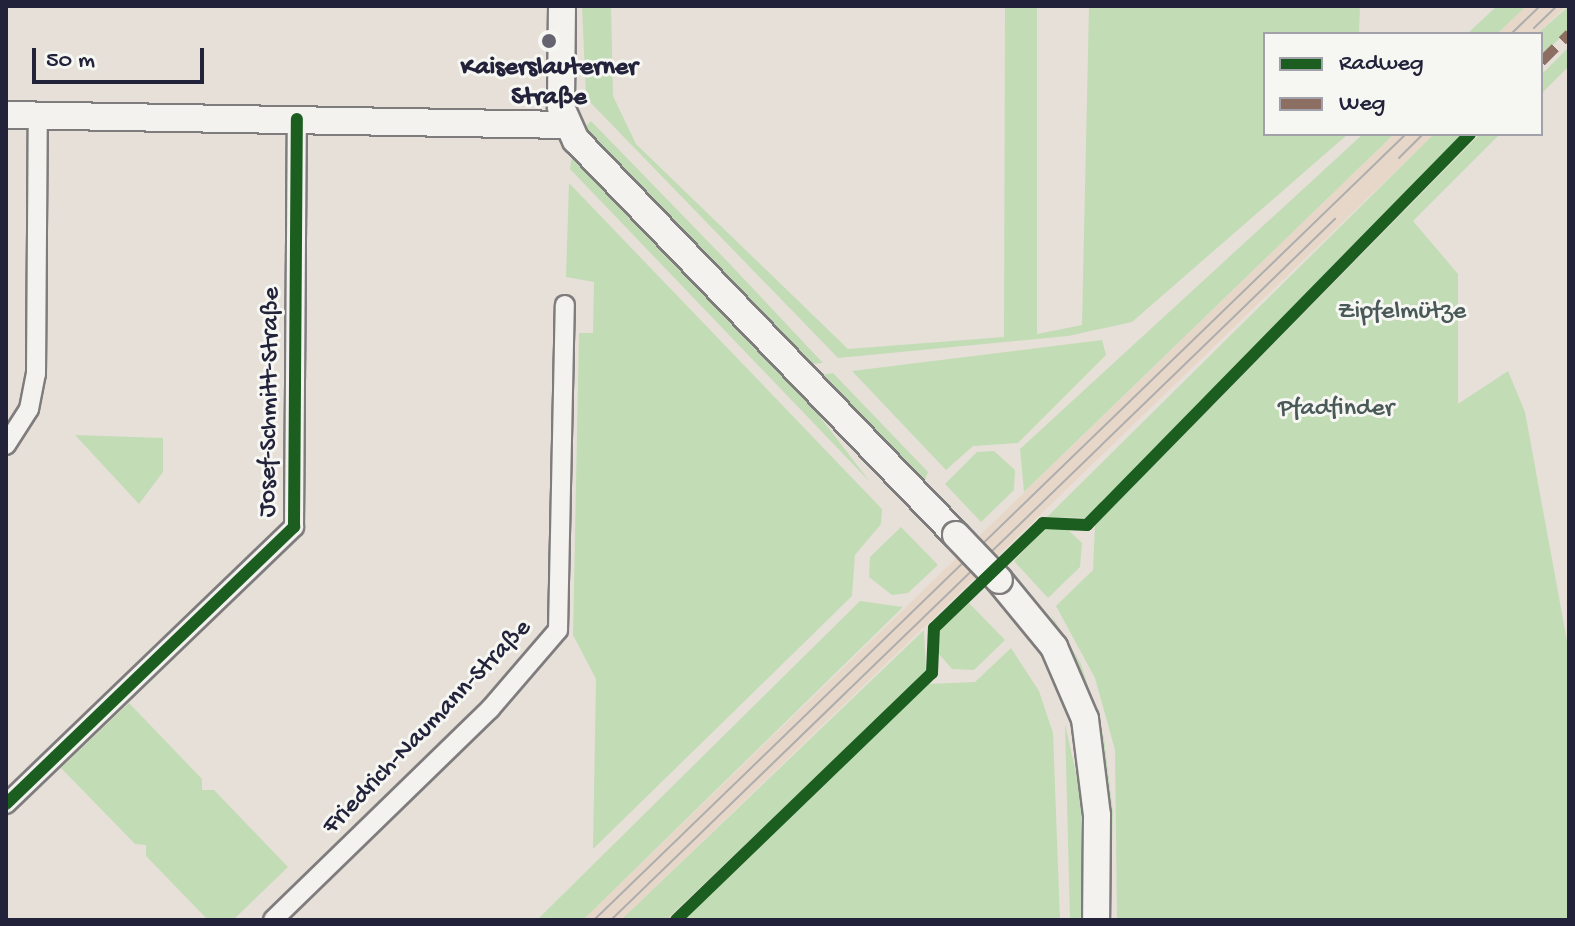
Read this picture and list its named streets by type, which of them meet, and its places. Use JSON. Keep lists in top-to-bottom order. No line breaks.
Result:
{"streets":{"street":["Josef-Schmitt-Straße","Friedrich-Naumann-Straße"]},"parks":["Zipfelmütze","Pfadfinder"],"places":["Kaiserslauterner Straße"],"legend":["Radweg","Weg"],"scale_bar":"50 m"}
